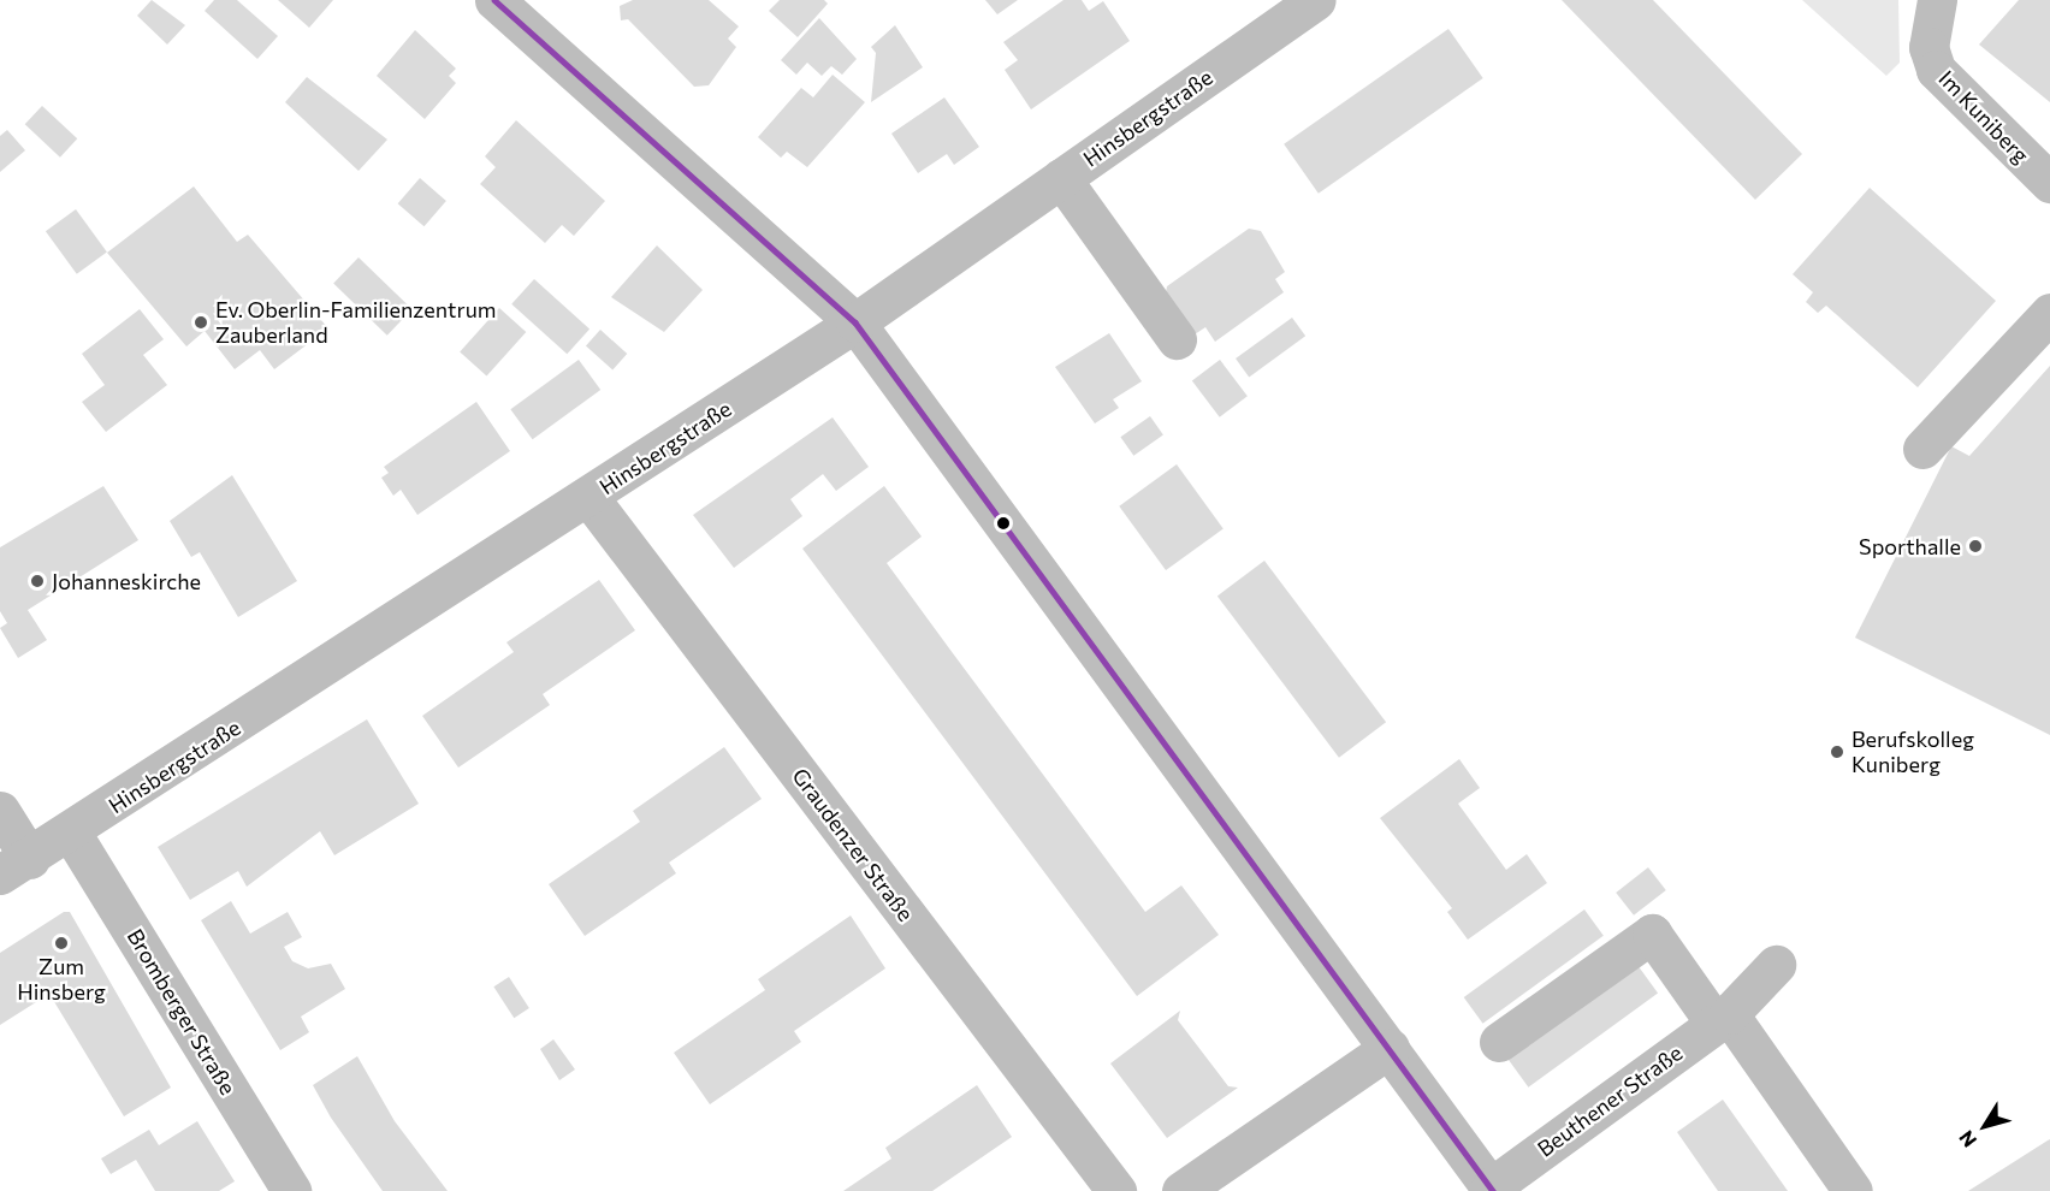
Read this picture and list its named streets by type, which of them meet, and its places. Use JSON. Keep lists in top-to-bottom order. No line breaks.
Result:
{"streets":{"street":["Im Kuniberg","Hinsbergstraße","Graudenzer Straße","Bromberger Straße","Beuthener Straße"]},"crossings":[["Hinsbergstraße","Graudenzer Straße"],["Hinsbergstraße","Bromberger Straße"]],"places":["Ev. Oberlin-Familienzentrum Zauberland","Sporthalle","Johanneskirche","Berufskolleg Kuniberg","Zum Hinsberg"],"north":"bottom left"}
